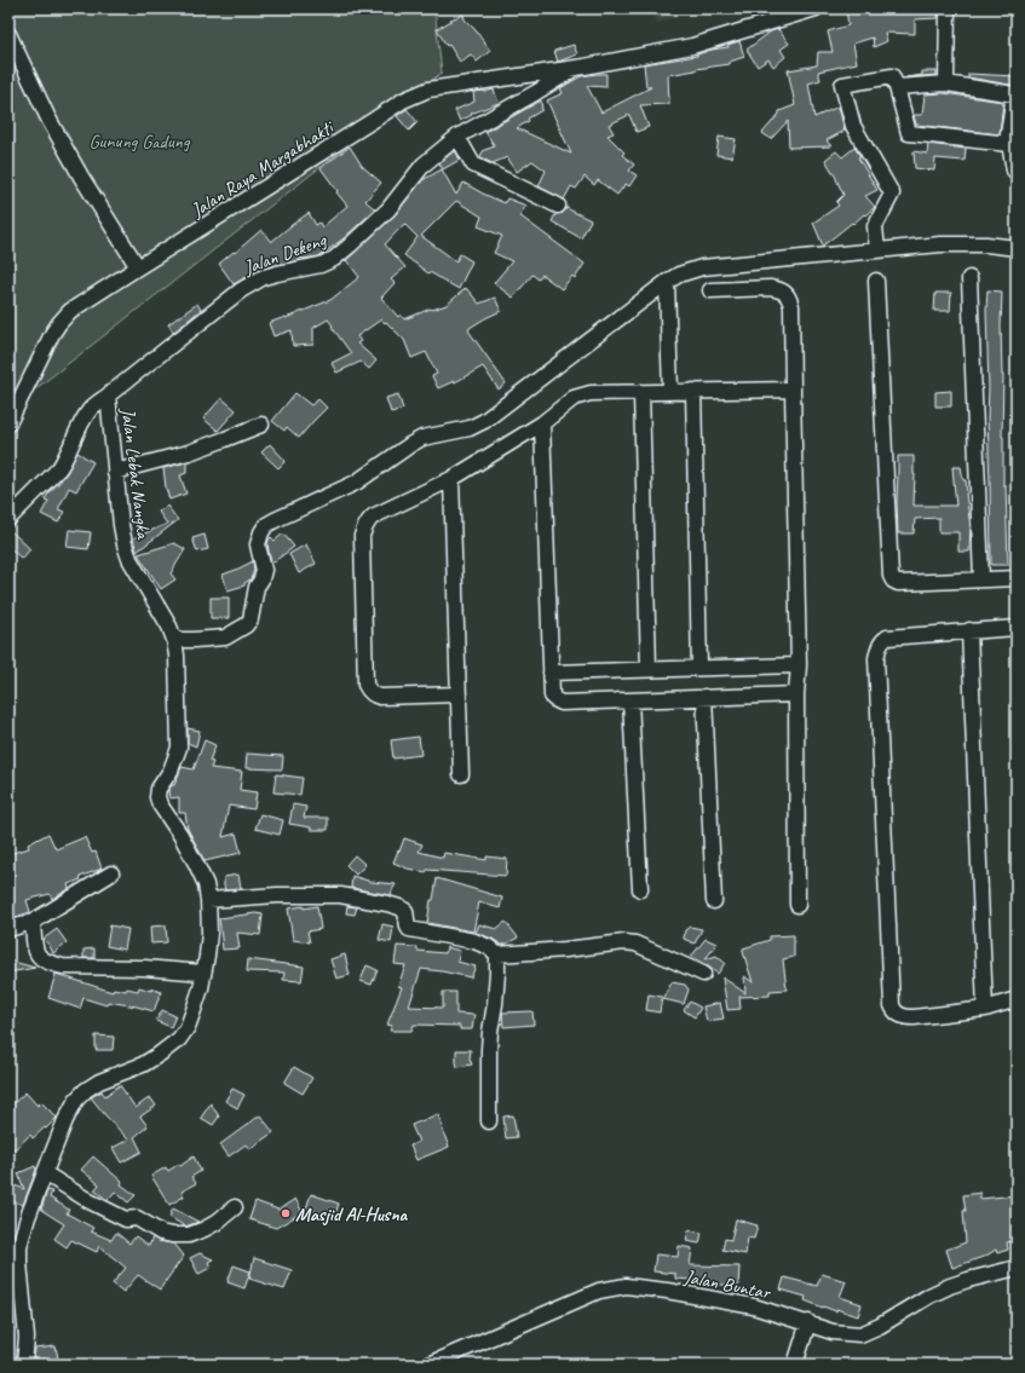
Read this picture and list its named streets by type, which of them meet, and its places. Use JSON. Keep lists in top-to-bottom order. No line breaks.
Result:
{"streets":{"street":["Jalan Raya Margabhakti","Jalan Dekeng","Jalan Lebak Nangka","Jalan Buntar"]},"crossings":[["Jalan Raya Margabhakti","Jalan Dekeng"],["Jalan Dekeng","Jalan Lebak Nangka"]],"parks":["Gunung Gadung"],"places":["Masjid Al-Husna"]}
